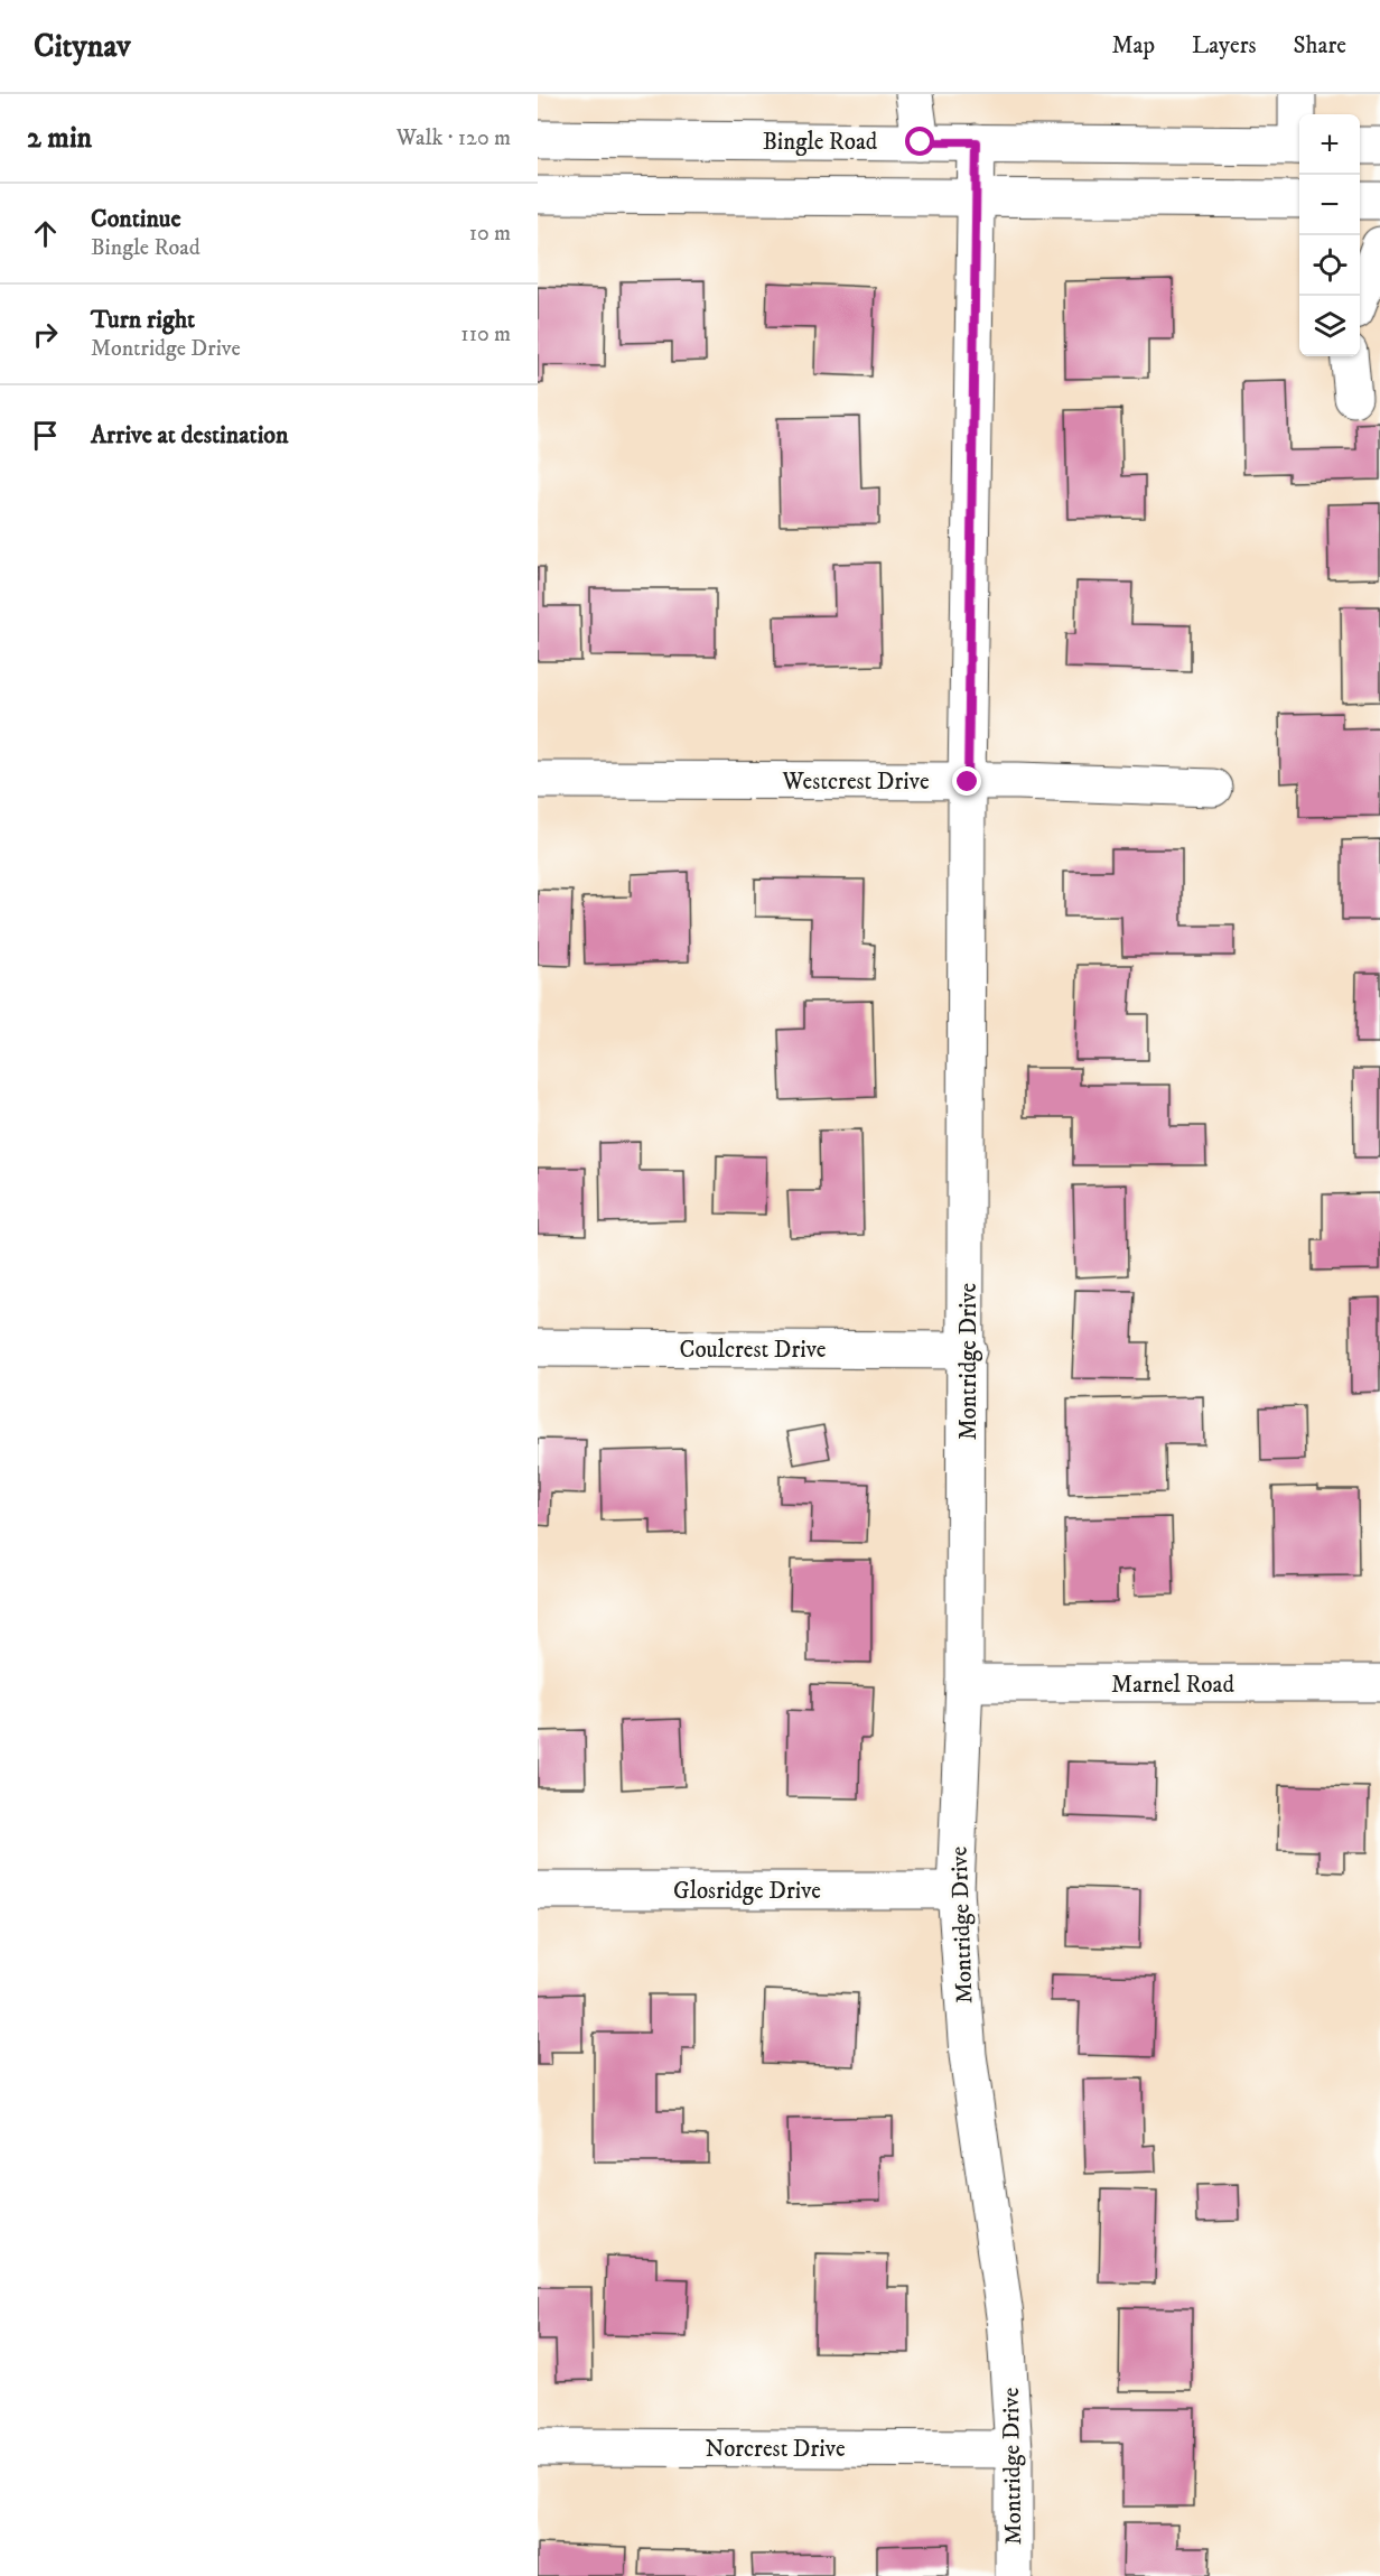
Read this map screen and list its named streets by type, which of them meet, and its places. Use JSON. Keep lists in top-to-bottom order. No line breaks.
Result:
{"streets":{"street":["Bingle Road","Westcrest Drive","Coulcrest Drive","Montridge Drive","Marnel Road","Glosridge Drive","Norcrest Drive"]},"crossings":[["Bingle Road","Montridge Drive"],["Westcrest Drive","Montridge Drive"],["Coulcrest Drive","Montridge Drive"],["Montridge Drive","Marnel Road"],["Montridge Drive","Glosridge Drive"],["Montridge Drive","Norcrest Drive"]],"page":{"header":"Citynav","nav":["Map","Layers","Share"],"heading":["2 min","Walk · 120 m"],"map_buttons":["+","−"],"list":[["Continue","Bingle Road","10 m"],["Turn right","Montridge Drive","110 m"],"Arrive at destination"]}}
